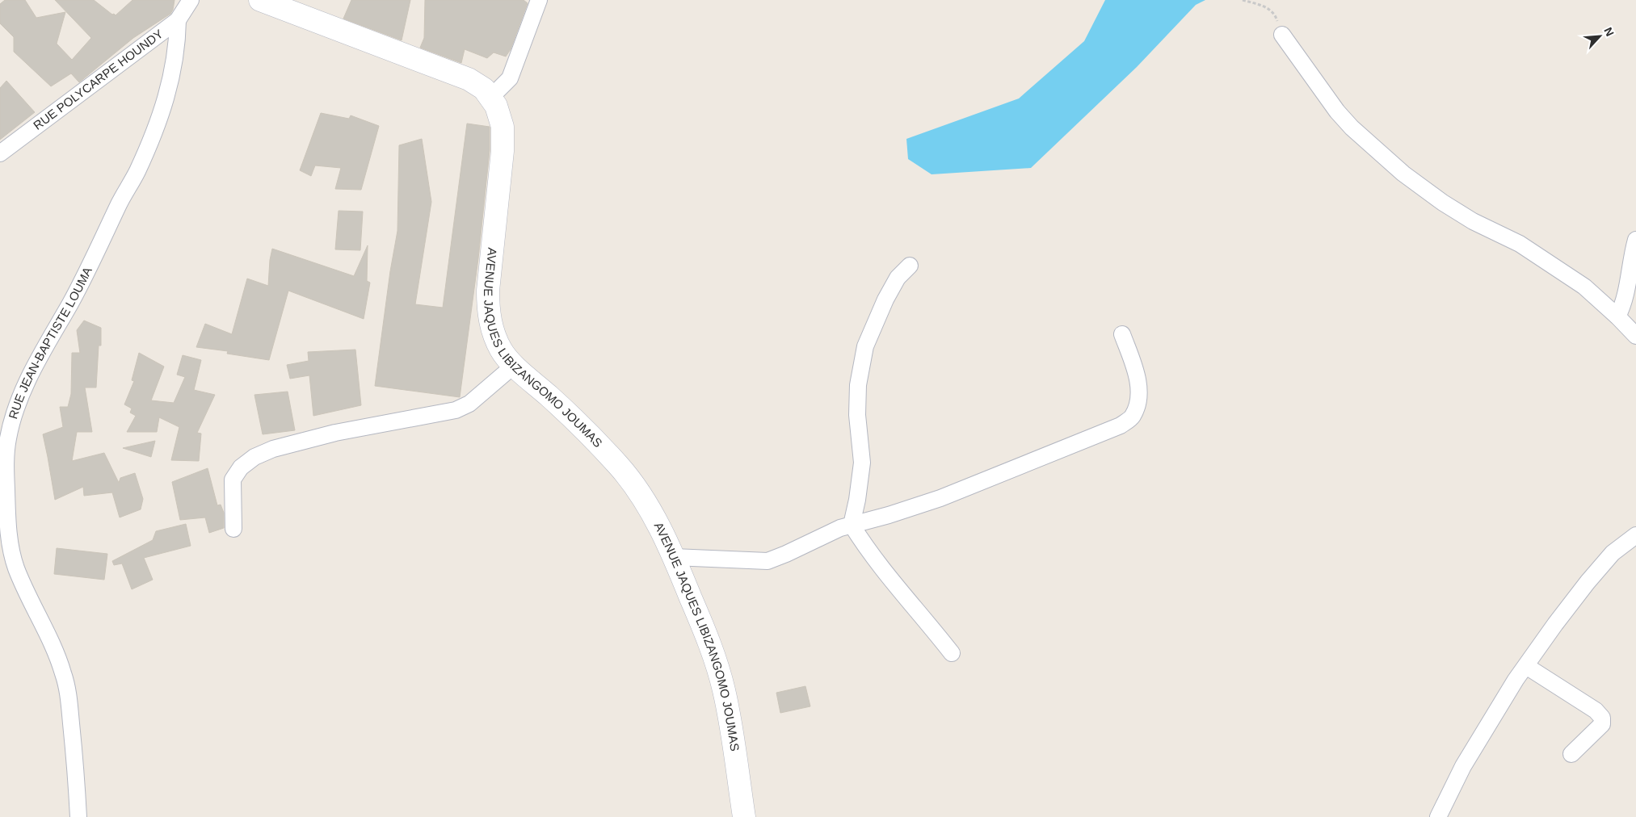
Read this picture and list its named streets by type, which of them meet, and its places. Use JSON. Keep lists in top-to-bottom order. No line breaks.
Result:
{"streets":{"main road":["AVENUE JAQUES LIBIZANGOMO JOUMAS"],"street":["RUE POLYCARPE HOUNDY","RUE JEAN-BAPTISTE LOUMA"]},"crossings":[["RUE POLYCARPE HOUNDY","RUE JEAN-BAPTISTE LOUMA"]],"north":"top right"}
